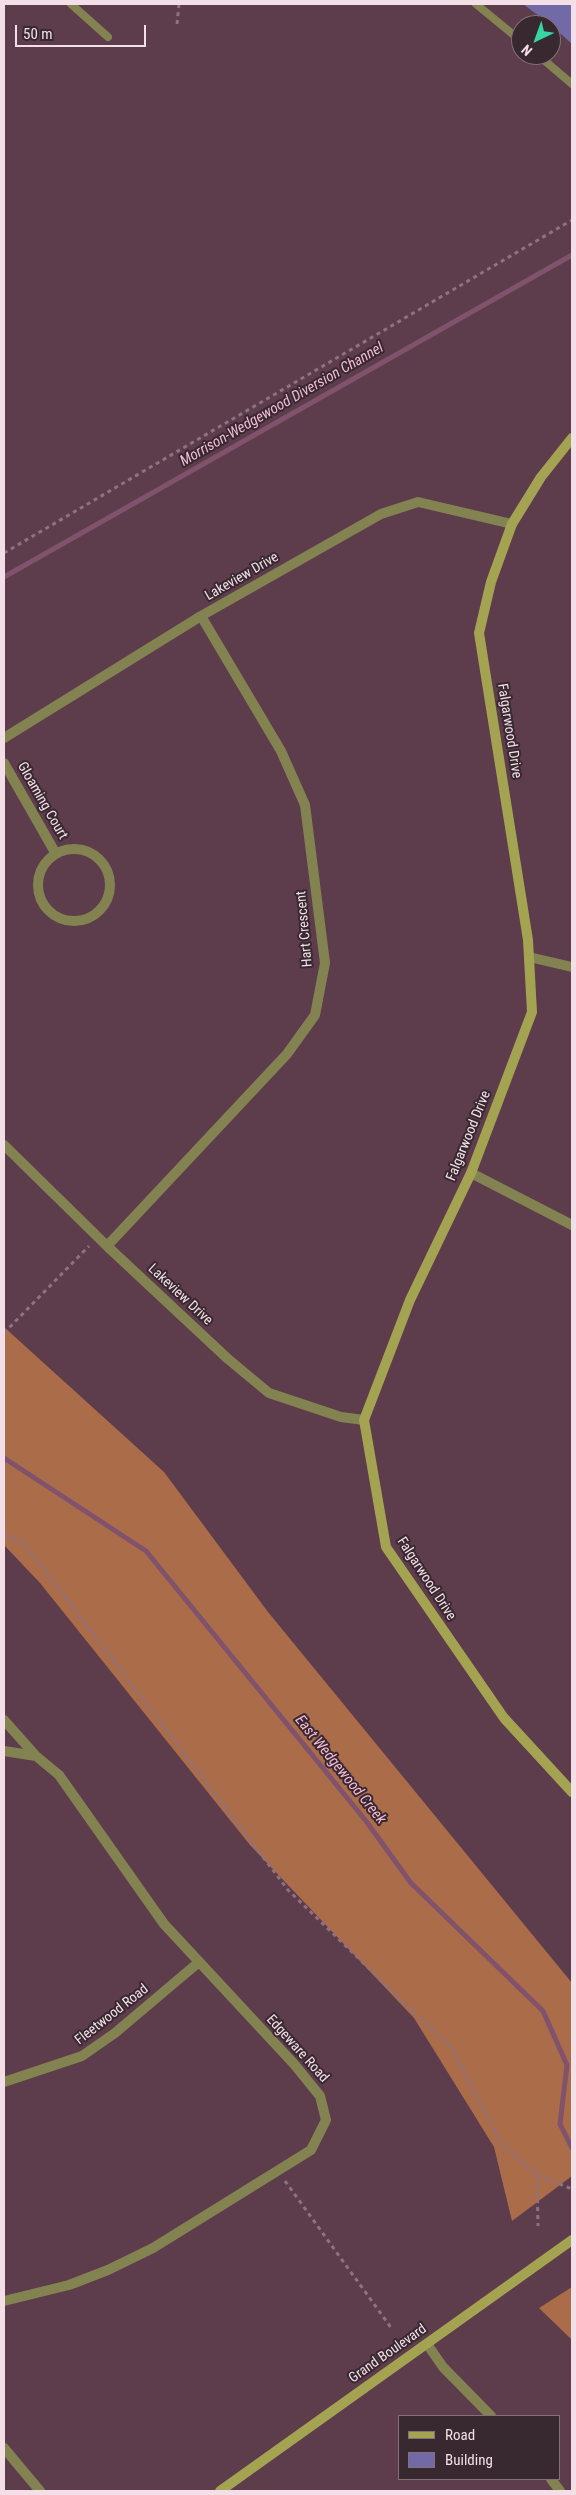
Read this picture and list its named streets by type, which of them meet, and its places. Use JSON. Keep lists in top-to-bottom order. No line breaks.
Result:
{"streets":{"street":["Lakeview Drive","Falgarwood Drive","Gloaming Court","Hart Crescent","Fleetwood Road","Edgeware Road","Grand Boulevard"]},"crossings":[["Lakeview Drive","Falgarwood Drive"],["Lakeview Drive","Hart Crescent"],["Fleetwood Road","Edgeware Road"]],"water":["Morrison-Wedgewood Diversion Channel","East Wedgewood Creek"],"legend":["Road","Building"],"scale_bar":"50 m","north":"bottom left"}
